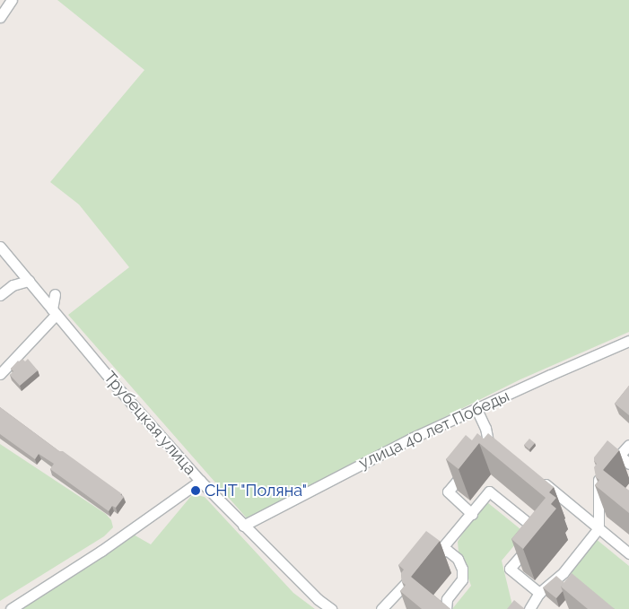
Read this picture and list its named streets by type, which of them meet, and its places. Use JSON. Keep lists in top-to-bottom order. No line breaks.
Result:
{"streets":{"street":["Трубецкая улица","улица 40 лет Победы"]},"crossings":[["Трубецкая улица","улица 40 лет Победы"]],"places":["СНТ \"Поляна\""]}
